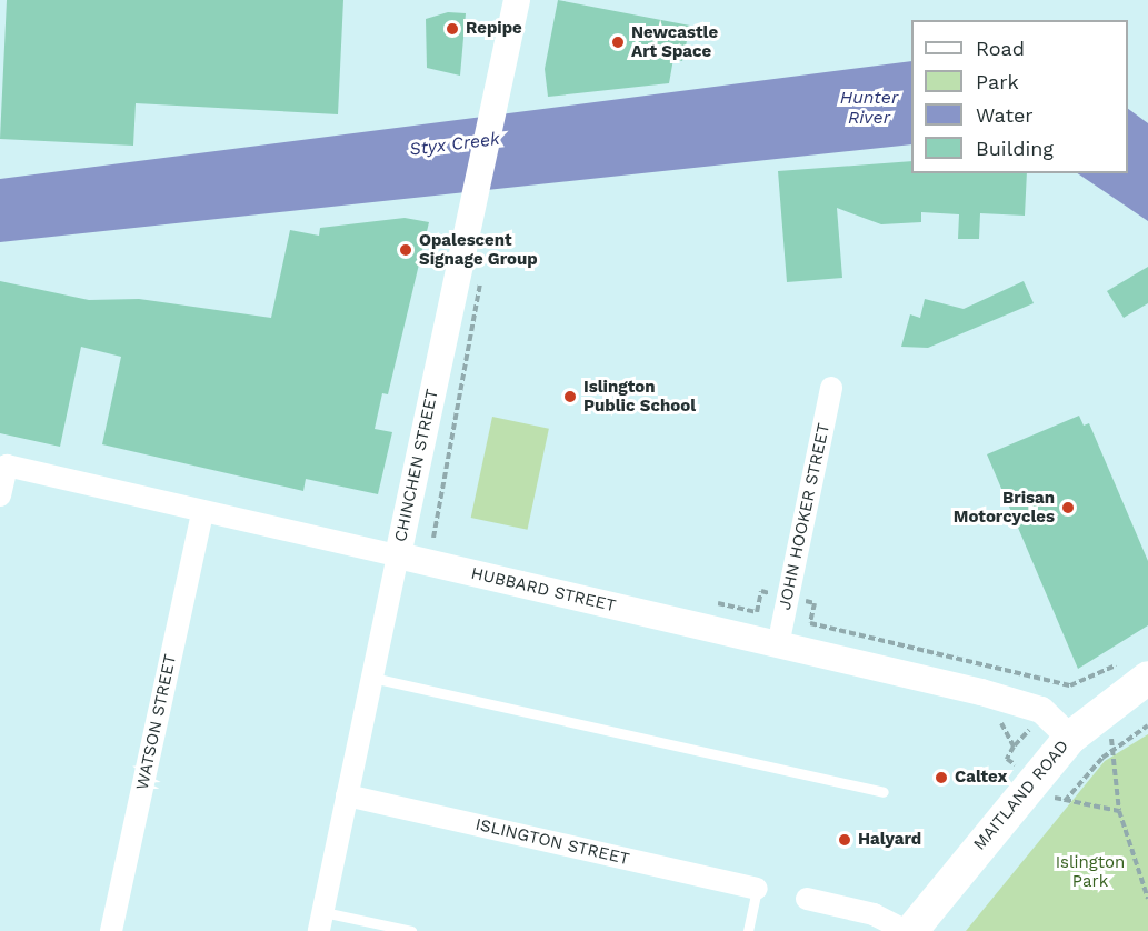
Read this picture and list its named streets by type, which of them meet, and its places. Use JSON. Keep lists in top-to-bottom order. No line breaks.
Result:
{"streets":{"main road":["MAITLAND ROAD"],"street":["CHINCHEN STREET","JOHN HOOKER STREET","HUBBARD STREET","WATSON STREET","ISLINGTON STREET"]},"crossings":[["CHINCHEN STREET","HUBBARD STREET"],["CHINCHEN STREET","ISLINGTON STREET"],["JOHN HOOKER STREET","HUBBARD STREET"],["HUBBARD STREET","WATSON STREET"],["HUBBARD STREET","MAITLAND ROAD"]],"water":["Hunter River","Styx Creek"],"parks":["Islington Park"],"places":["Repipe","Newcastle Art Space","Opalescent Signage Group","Islington Public School","Brisan Motorcycles","Caltex","Halyard"],"legend":["Road","Park","Water","Building"]}
